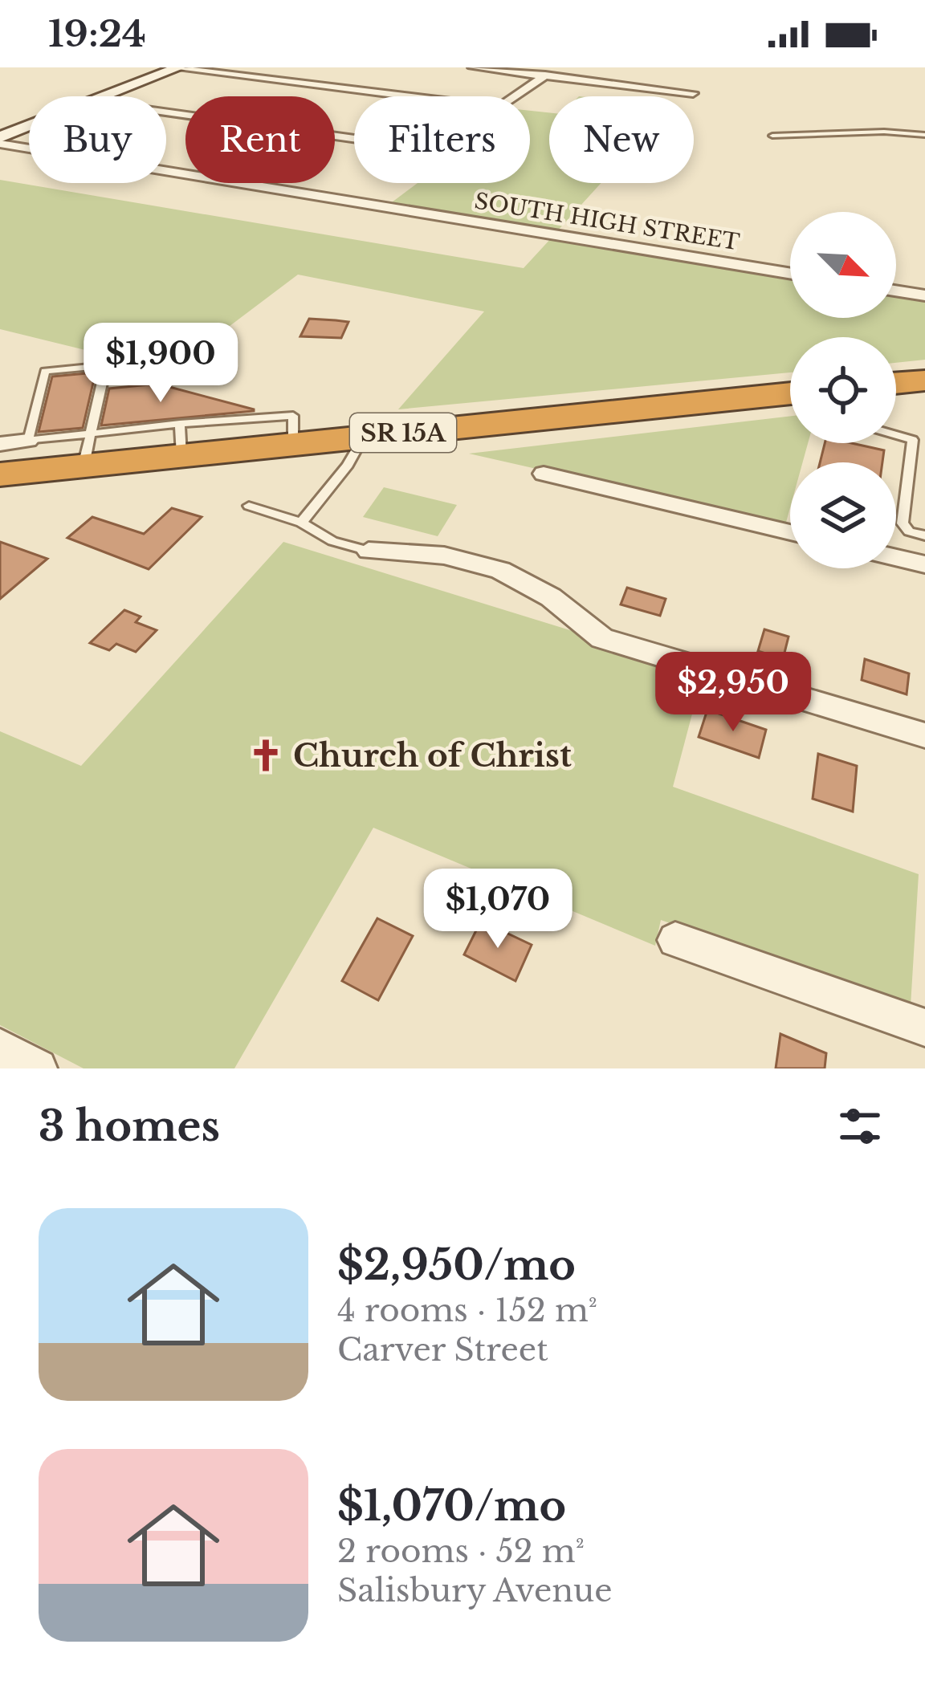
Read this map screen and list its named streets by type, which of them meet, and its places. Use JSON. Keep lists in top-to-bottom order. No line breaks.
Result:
{"streets":{"highway":["SR 15A"],"street":["SOUTH HIGH STREET"]},"places":{"church":["Church of Christ"]},"north":"bottom right","page":{"status":"19:24","chip":["Buy","Rent","Filters","New"],"price":["$1,900","$2,950","$1,070"],"heading":"3 homes","list":[{"name":"$2,950/mo","note":"4 rooms · 152 m² · Carver Street"},{"name":"$1,070/mo","note":"2 rooms · 52 m² · Salisbury Avenue"}]}}
